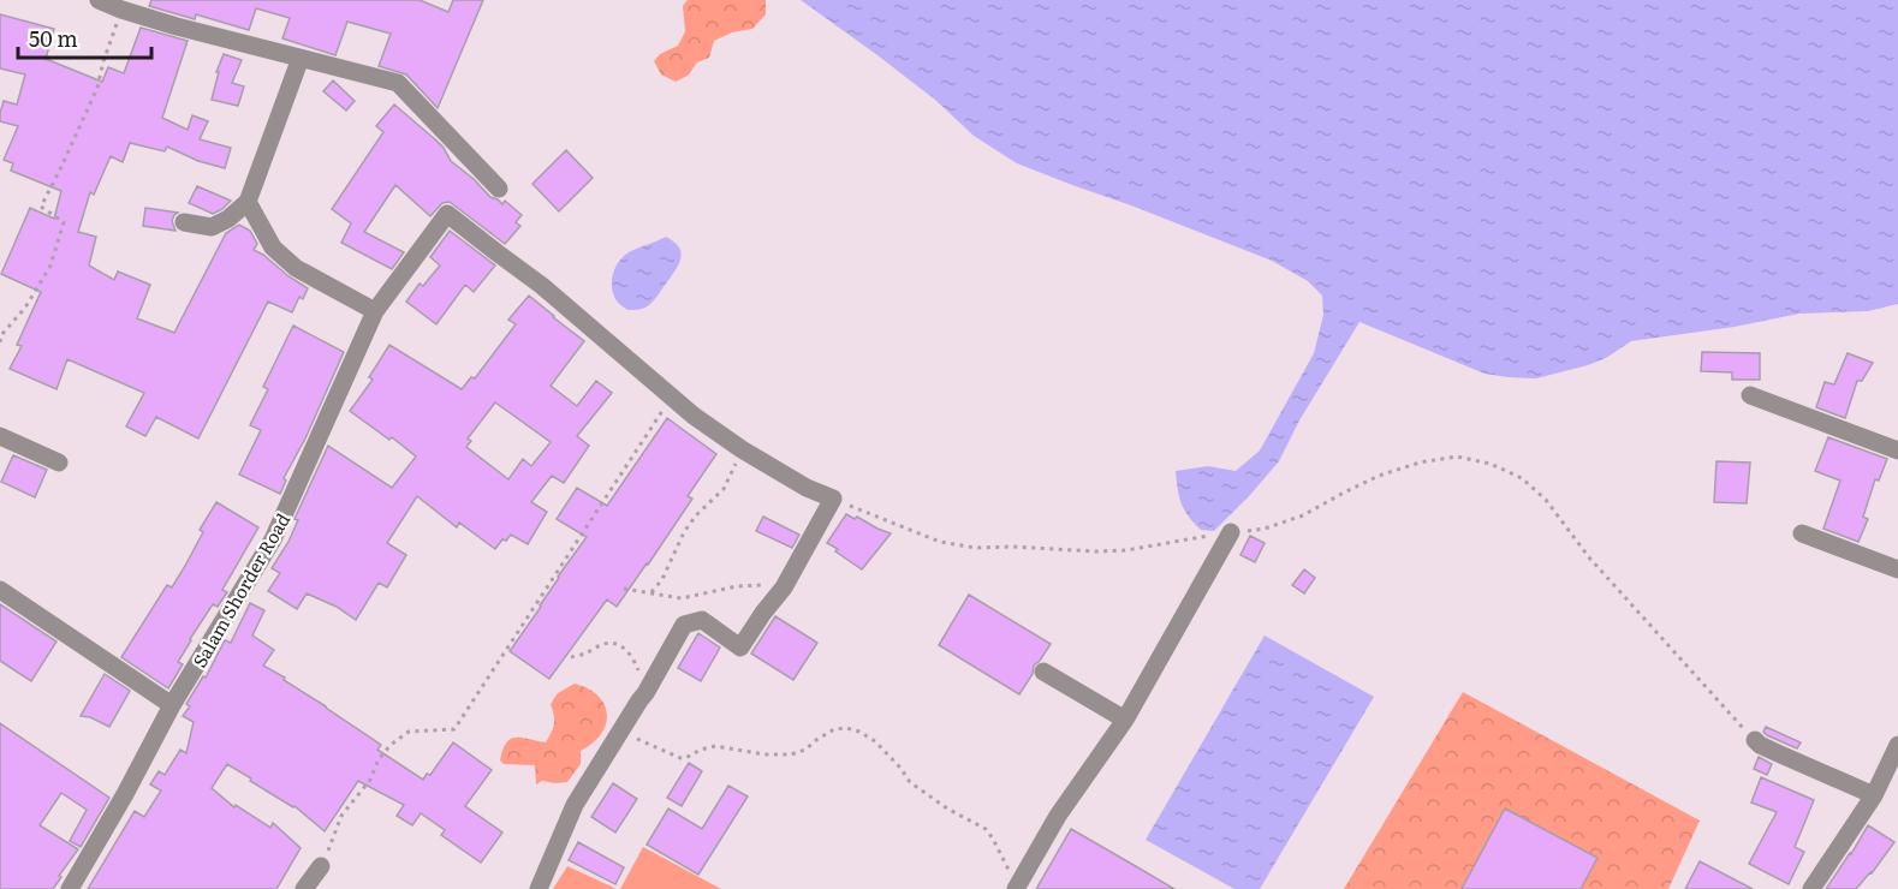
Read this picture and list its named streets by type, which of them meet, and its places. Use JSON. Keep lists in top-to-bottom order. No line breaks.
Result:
{"streets":{"street":["Salam Shorder Road"]},"scale_bar":"50 m"}
